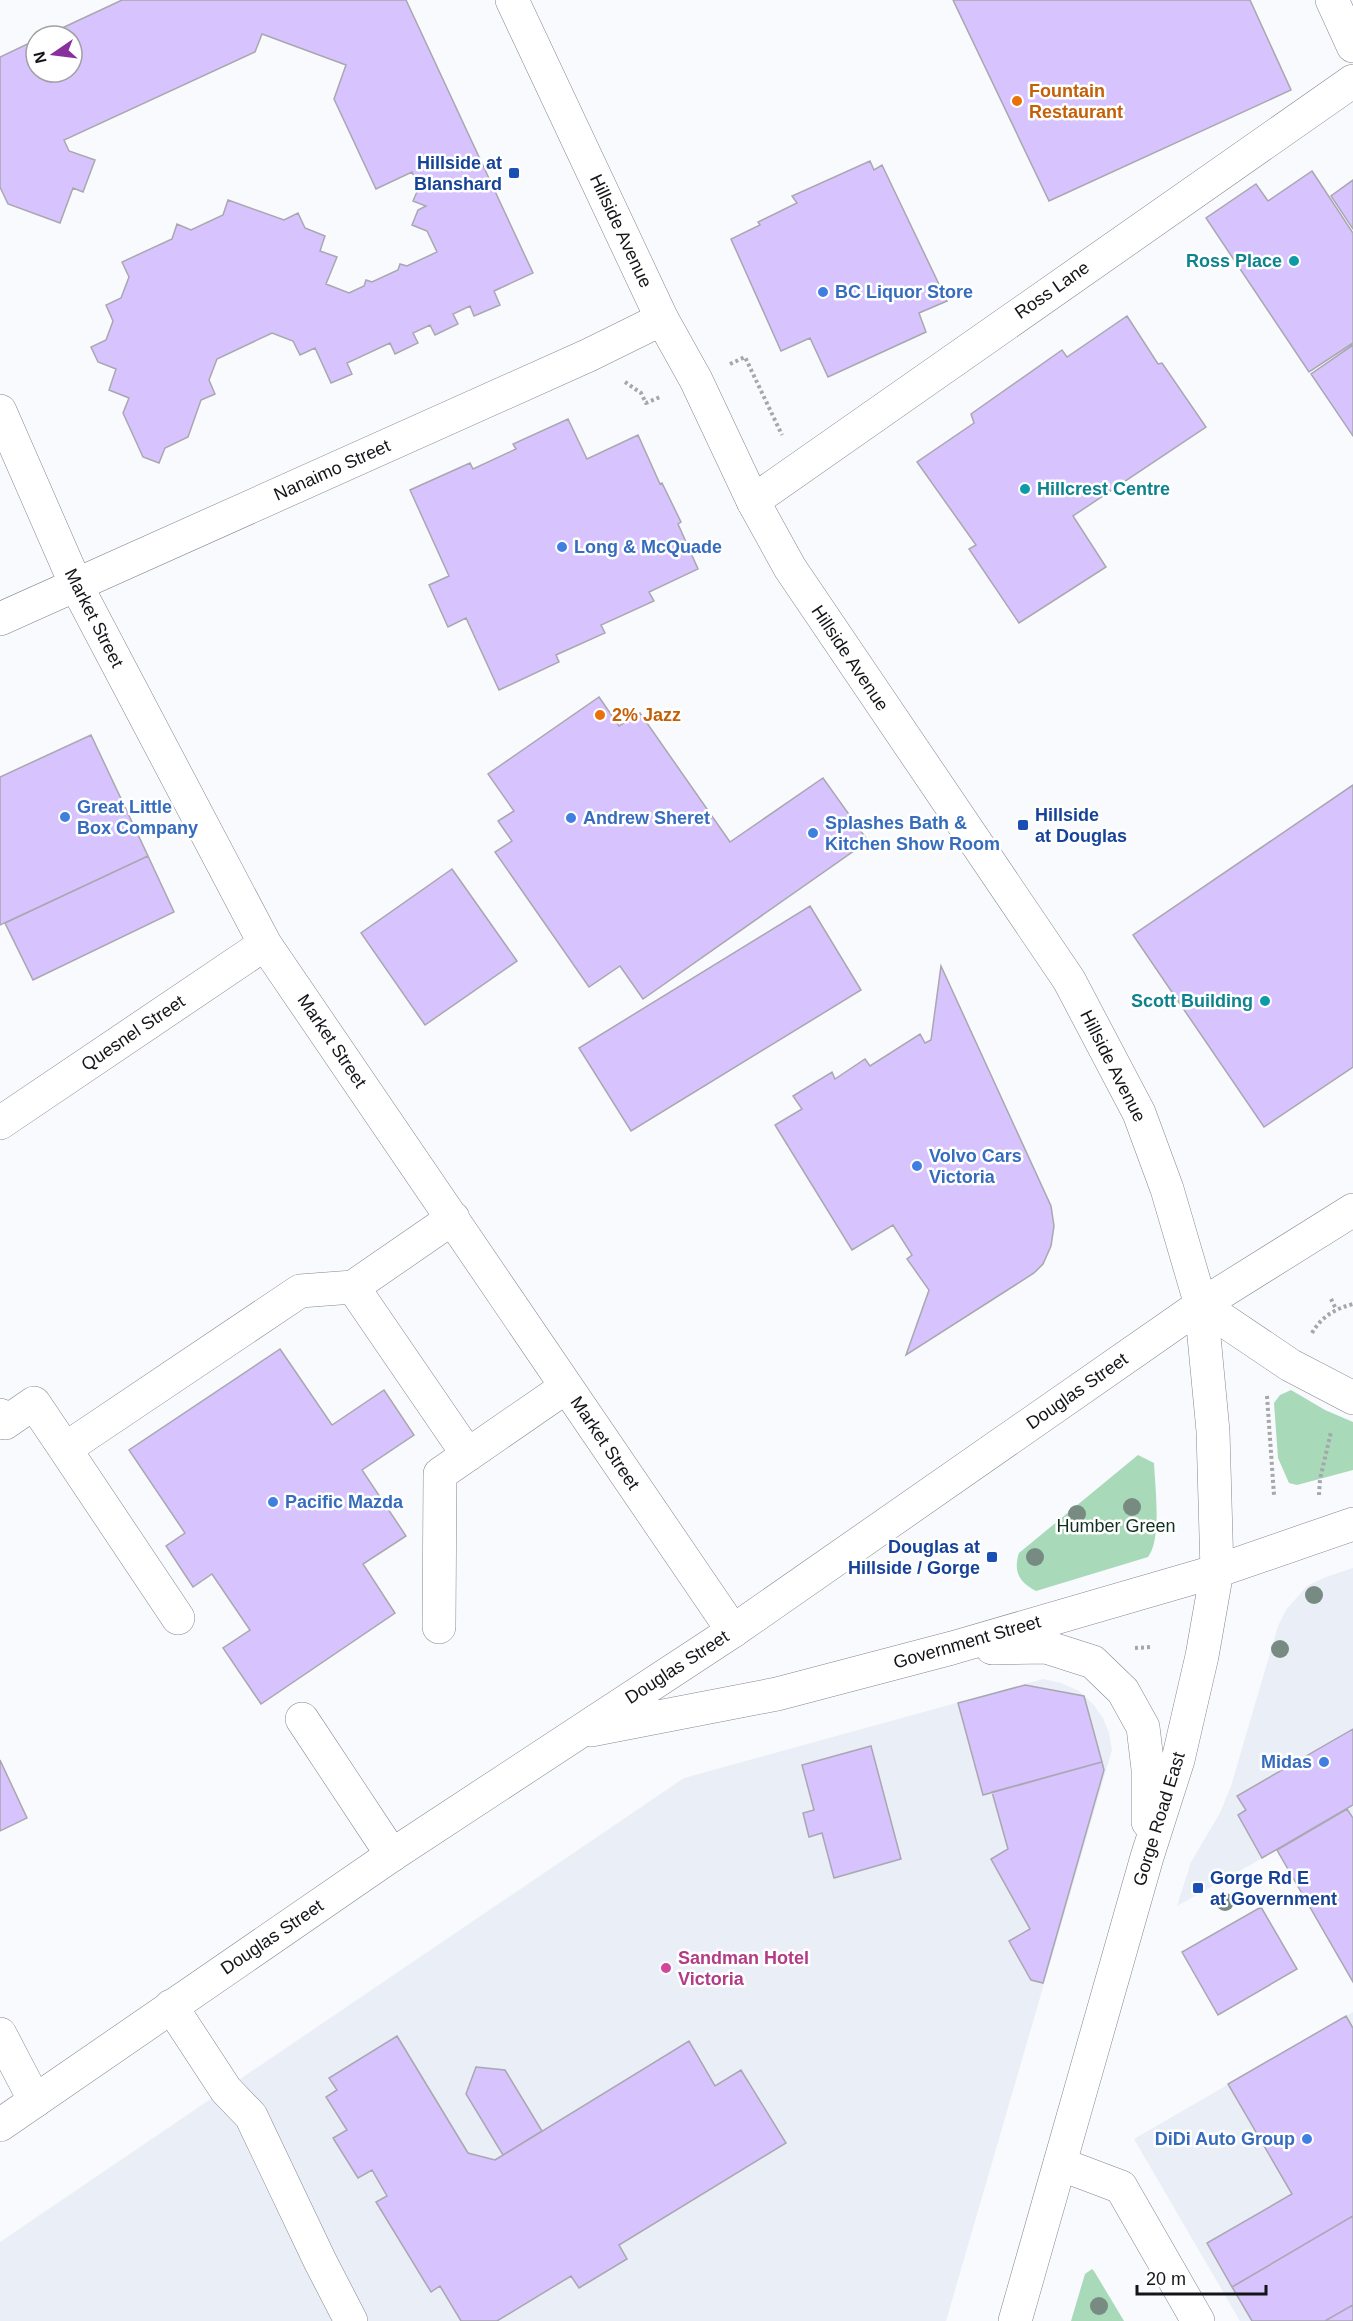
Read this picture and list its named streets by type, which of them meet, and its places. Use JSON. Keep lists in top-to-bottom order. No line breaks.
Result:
{"streets":{"main road":["Hillside Avenue","Ross Lane","Nanaimo Street","Market Street","Quesnel Street","Douglas Street","Government Street","Gorge Road East"]},"crossings":[["Hillside Avenue","Ross Lane"],["Hillside Avenue","Nanaimo Street"],["Hillside Avenue","Douglas Street"],["Hillside Avenue","Gorge Road East"],["Nanaimo Street","Market Street"],["Market Street","Quesnel Street"],["Market Street","Douglas Street"],["Douglas Street","Government Street"],["Douglas Street","Gorge Road East"],["Government Street","Gorge Road East"]],"parks":["Humber Green"],"places":{"other":["Fountain Restaurant","Ross Place","BC Liquor Store","Hillcrest Centre","Long & McQuade","2% Jazz","Great Little Box Company","Andrew Sheret","Splashes Bath & Kitchen Show Room","Scott Building","Volvo Cars Victoria","Pacific Mazda","Midas","Sandman Hotel Victoria","DiDi Auto Group"],"transit":["Hillside at Blanshard","Hillside at Douglas","Douglas at Hillside / Gorge","Gorge Rd E at Government"]},"scale_bar":"20 m","north":"left"}
